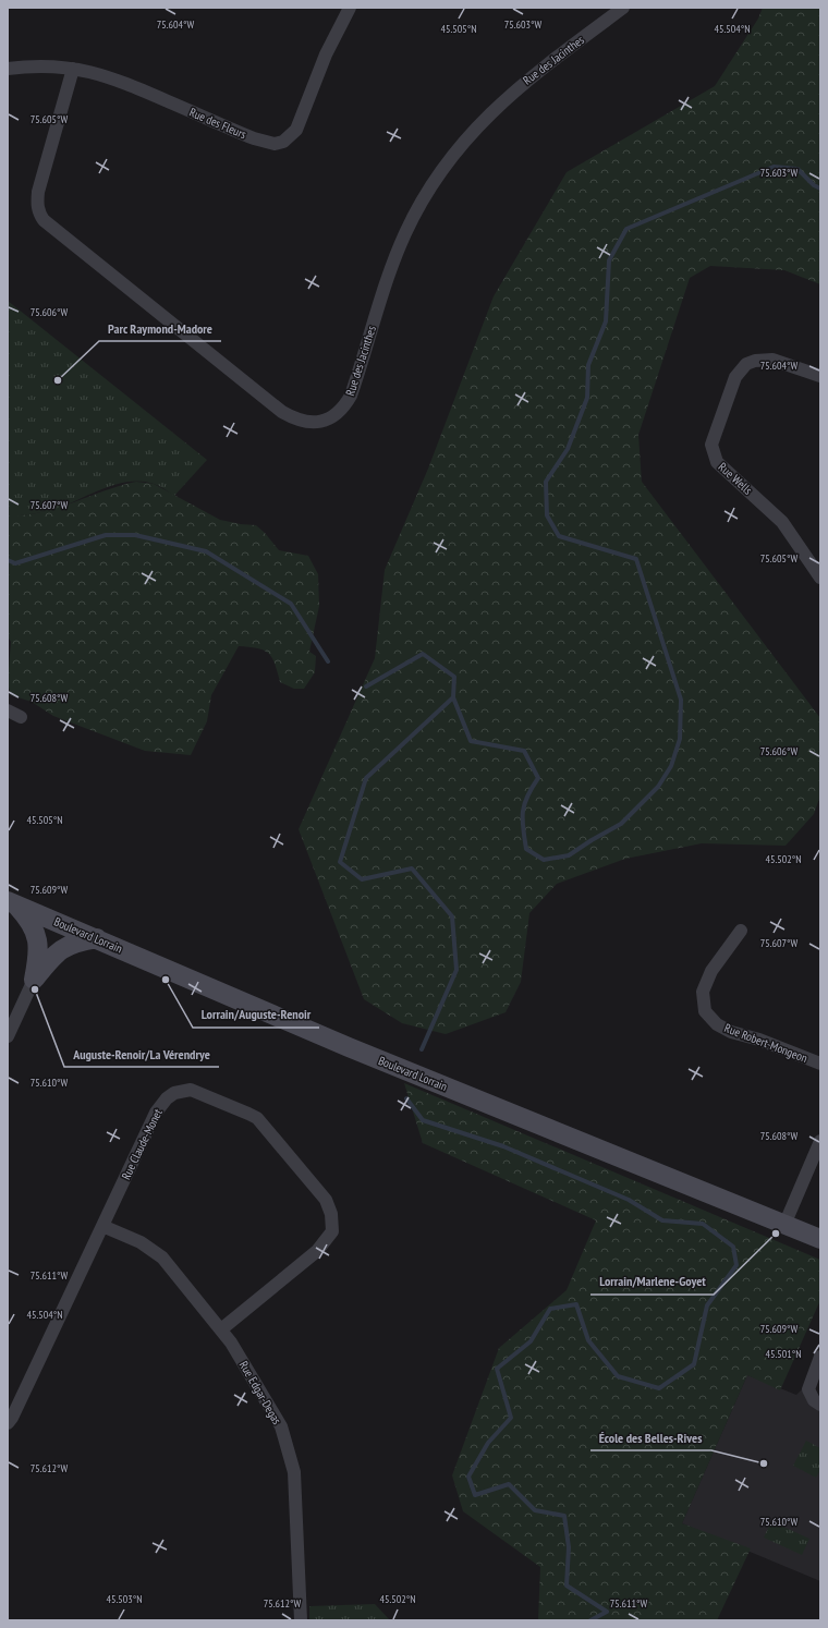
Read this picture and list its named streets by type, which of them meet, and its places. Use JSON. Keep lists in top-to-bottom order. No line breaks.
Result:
{"streets":{"main road":["Boulevard Lorrain"],"street":["Rue des Jacinthes","Rue des Fleurs","Rue Wells","Rue Robert-Mongeon","Rue Claude-Monet","Rue Edgar-Degas"]},"crossings":[["Rue des Jacinthes","Rue des Fleurs"],["Rue Claude-Monet","Rue Edgar-Degas"]],"places":["Parc Raymond-Madore","Lorrain/Auguste-Renoir","Auguste-Renoir/La Vérendrye","Lorrain/Marlene-Goyet","École des Belles-Rives"],"coordinates":["75.604°W","75.603°W","45.505°N","45.504°N","75.605°W","75.606°W","75.607°W","75.608°W","45.502°N","75.609°W","75.610°W","75.611°W","45.501°N","75.612°W","45.503°N"]}
